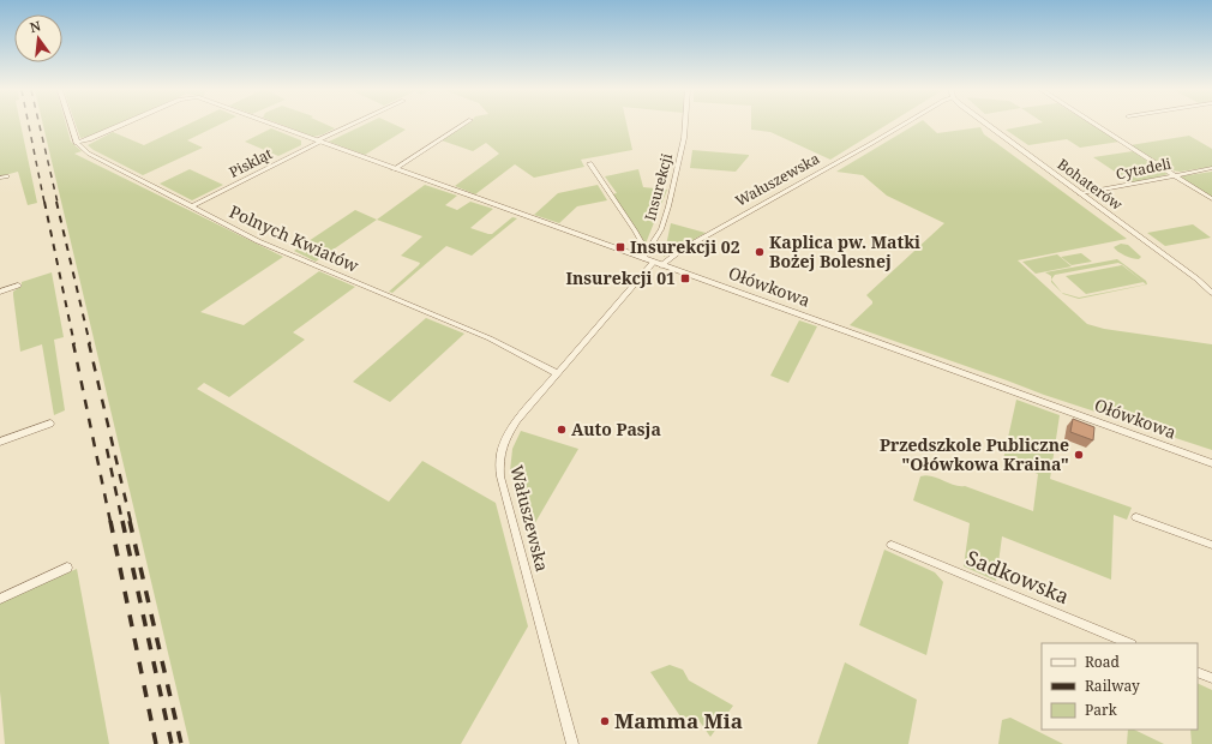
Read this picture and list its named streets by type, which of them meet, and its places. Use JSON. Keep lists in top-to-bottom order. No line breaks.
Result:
{"streets":{"street":["Piskląt","Cytadeli","Wałuszewska","Bohaterów","Insurekcji","Polnych Kwiatów","Ołówkowa","Sadkowska"]},"crossings":[["Piskląt","Polnych Kwiatów"],["Piskląt","Ołówkowa"],["Cytadeli","Bohaterów"],["Wałuszewska","Polnych Kwiatów"],["Wałuszewska","Ołówkowa"],["Insurekcji","Ołówkowa"],["Polnych Kwiatów","Ołówkowa"]],"places":{"transit":["Insurekcji 02","Insurekcji 01"],"other":["Kaplica pw. Matki Bożej Bolesnej","Auto Pasja","Przedszkole Publiczne \"Ołówkowa Kraina\"","Mamma Mia"]},"legend":["Road","Railway","Park"],"north":"top"}
